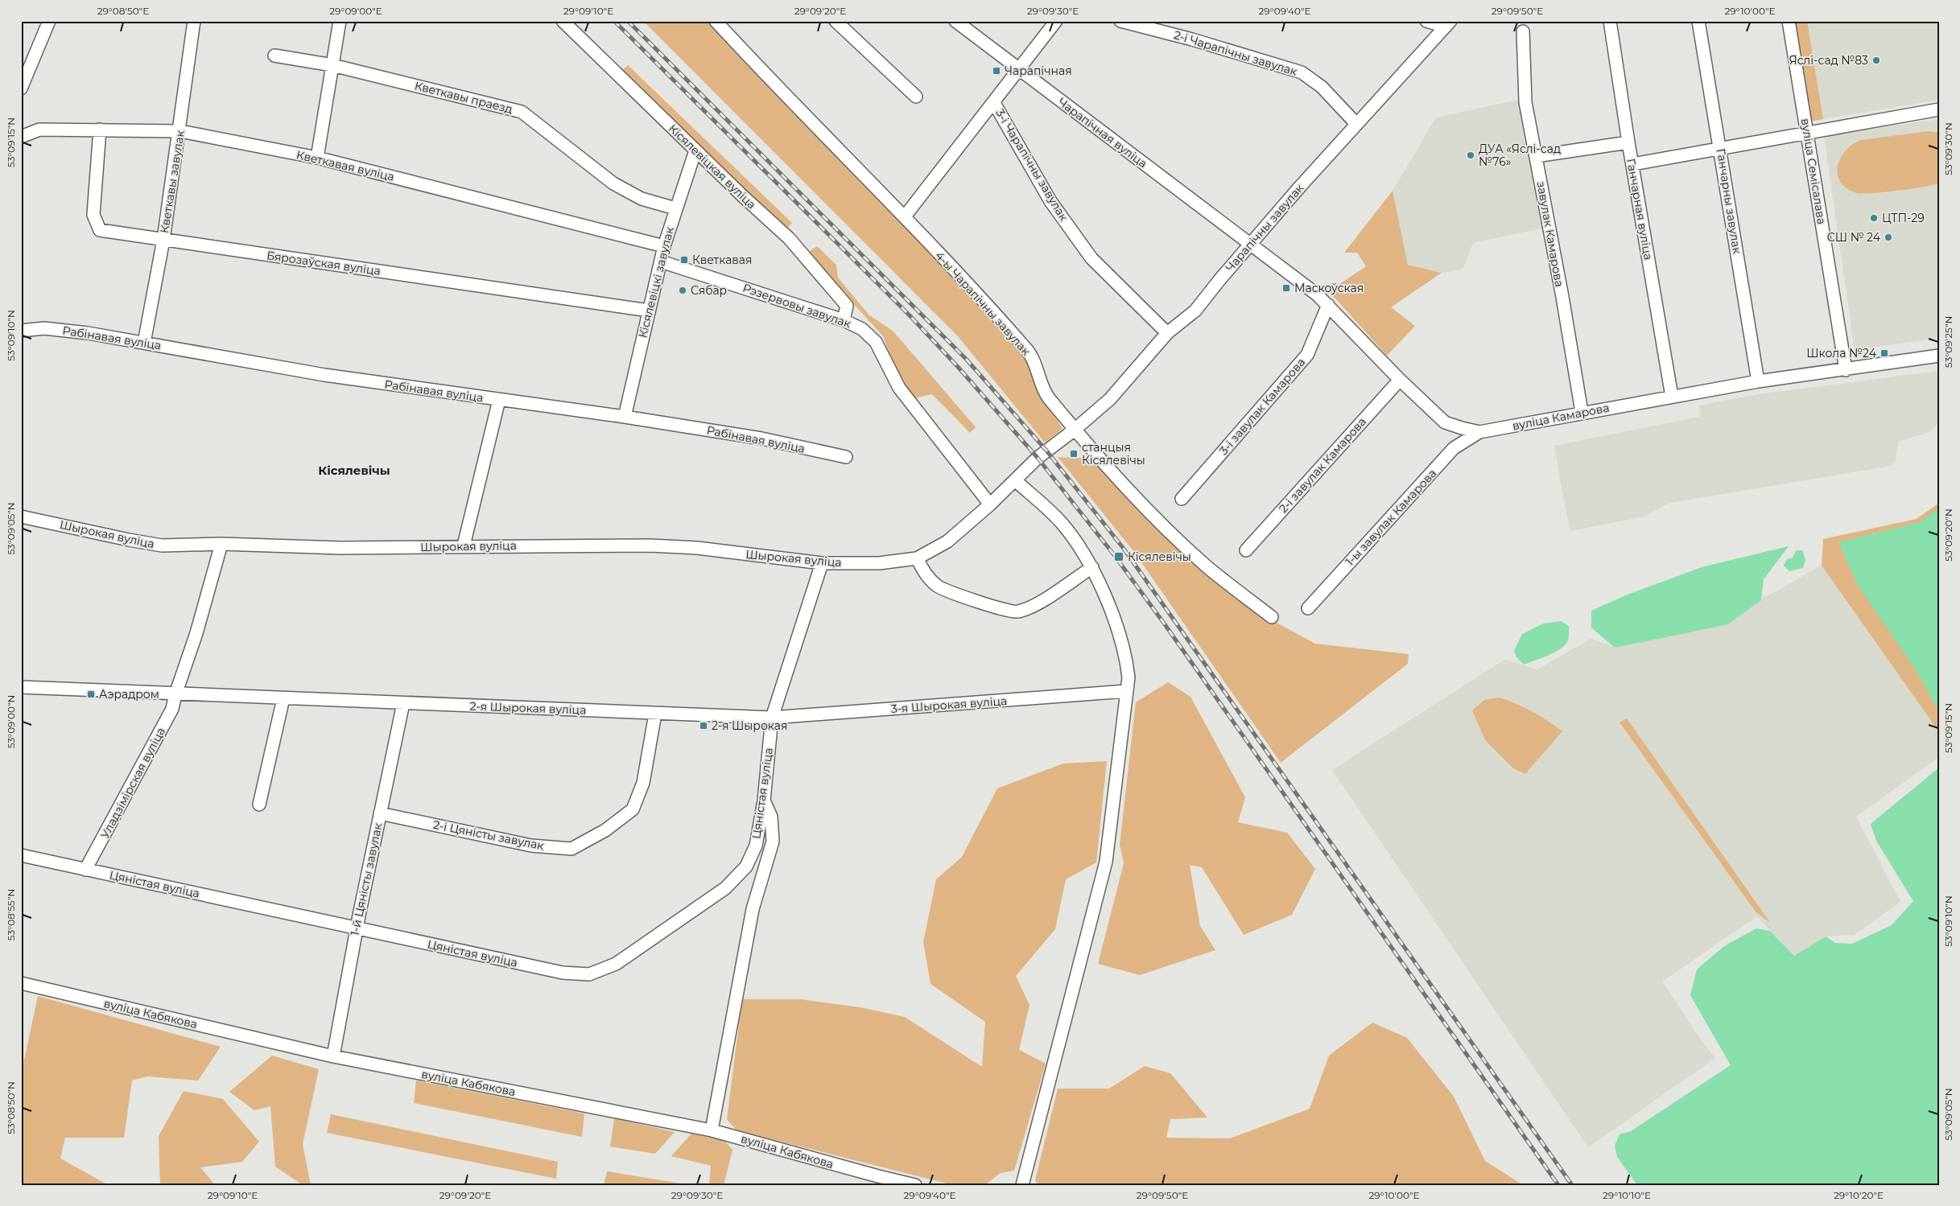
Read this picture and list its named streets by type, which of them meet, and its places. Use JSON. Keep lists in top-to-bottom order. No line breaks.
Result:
{"streets":{"street":["2-і Чарапічны завулак","Кветкавы праезд","Чарапічная вуліца","3-і Чарапічны завулак","Кветкавая вуліца","Кісялевіцкая вуліца","вуліца Семісалава","Кветкавы завулак","Ганчарны завулак","Ганчарная вуліца","Чарапічны завулак","завулак Камарова","Бярозаўская вуліца","Кісялевіцкі завулак","4-ы Чарапічны завулак","Рэзервовы завулак","Рабінавая вуліца","3-і завулак Камарова","вуліца Камарова","2-і завулак Камарова","1-ы завулак Камарова","Шырокая вуліца","3-я Шырокая вуліца","2-я Шырокая вуліца","Уладзімірская вуліца","Цяністая вуліца","2-і Цяністы завулак","1-й Цяністы завулак","вуліца Кабякова"]},"crossings":[["2-і Чарапічны завулак","Чарапічны завулак"],["Кветкавы праезд","Кісялевіцкі завулак"],["Чарапічная вуліца","Чарапічны завулак"],["Чарапічная вуліца","вуліца Камарова"],["3-і Чарапічны завулак","Чарапічны завулак"],["Кветкавая вуліца","Кветкавы завулак"],["Кветкавая вуліца","Бярозаўская вуліца"],["Кветкавая вуліца","Кісялевіцкі завулак"],["Кісялевіцкая вуліца","Кісялевіцкі завулак"],["Кісялевіцкая вуліца","Рэзервовы завулак"],["вуліца Семісалава","вуліца Камарова"],["Кветкавы завулак","Бярозаўская вуліца"],["Кветкавы завулак","Рабінавая вуліца"],["Ганчарны завулак","вуліца Камарова"],["Ганчарная вуліца","вуліца Камарова"],["Чарапічны завулак","4-ы Чарапічны завулак"],["Чарапічны завулак","вуліца Камарова"],["Чарапічны завулак","Шырокая вуліца"],["завулак Камарова","вуліца Камарова"],["Бярозаўская вуліца","Кісялевіцкі завулак"],["Кісялевіцкі завулак","Рэзервовы завулак"],["Кісялевіцкі завулак","Рабінавая вуліца"],["4-ы Чарапічны завулак","Шырокая вуліца"],["Рэзервовы завулак","Шырокая вуліца"],["3-і завулак Камарова","вуліца Камарова"],["вуліца Камарова","2-і завулак Камарова"],["вуліца Камарова","1-ы завулак Камарова"],["Шырокая вуліца","Уладзімірская вуліца"],["Шырокая вуліца","Цяністая вуліца"],["3-я Шырокая вуліца","2-я Шырокая вуліца"],["3-я Шырокая вуліца","Цяністая вуліца"],["2-я Шырокая вуліца","Уладзімірская вуліца"],["2-я Шырокая вуліца","Цяністая вуліца"],["2-я Шырокая вуліца","2-і Цяністы завулак"],["2-я Шырокая вуліца","1-й Цяністы завулак"],["Уладзімірская вуліца","Цяністая вуліца"],["Цяністая вуліца","1-й Цяністы завулак"],["2-і Цяністы завулак","1-й Цяністы завулак"],["1-й Цяністы завулак","вуліца Кабякова"]],"districts":["Кісялевічы"],"places":{"other":["Яслі-сад №83","ДУА «Яслі-сад №76»","ЦТП-29","СШ № 24","Сябар"],"transit":["Чарапічная","Кветкавая","Маскоўская","Школа №24","станцыя Кісялевічы","Кісялевічы","Аэрадром","2-я Шырокая"]},"coordinates":["29°08'50\"E","29°09'00\"E","29°09'10\"E","29°09'20\"E","29°09'30\"E","29°09'40\"E","29°09'50\"E","29°10'00\"E","53°09'15\"N","53°09'30\"N","53°09'10\"N","53°09'25\"N","53°09'05\"N","53°09'20\"N","53°09'00\"N","53°08'55\"N","53°08'50\"N","29°10'10\"E","29°10'20\"E"]}
